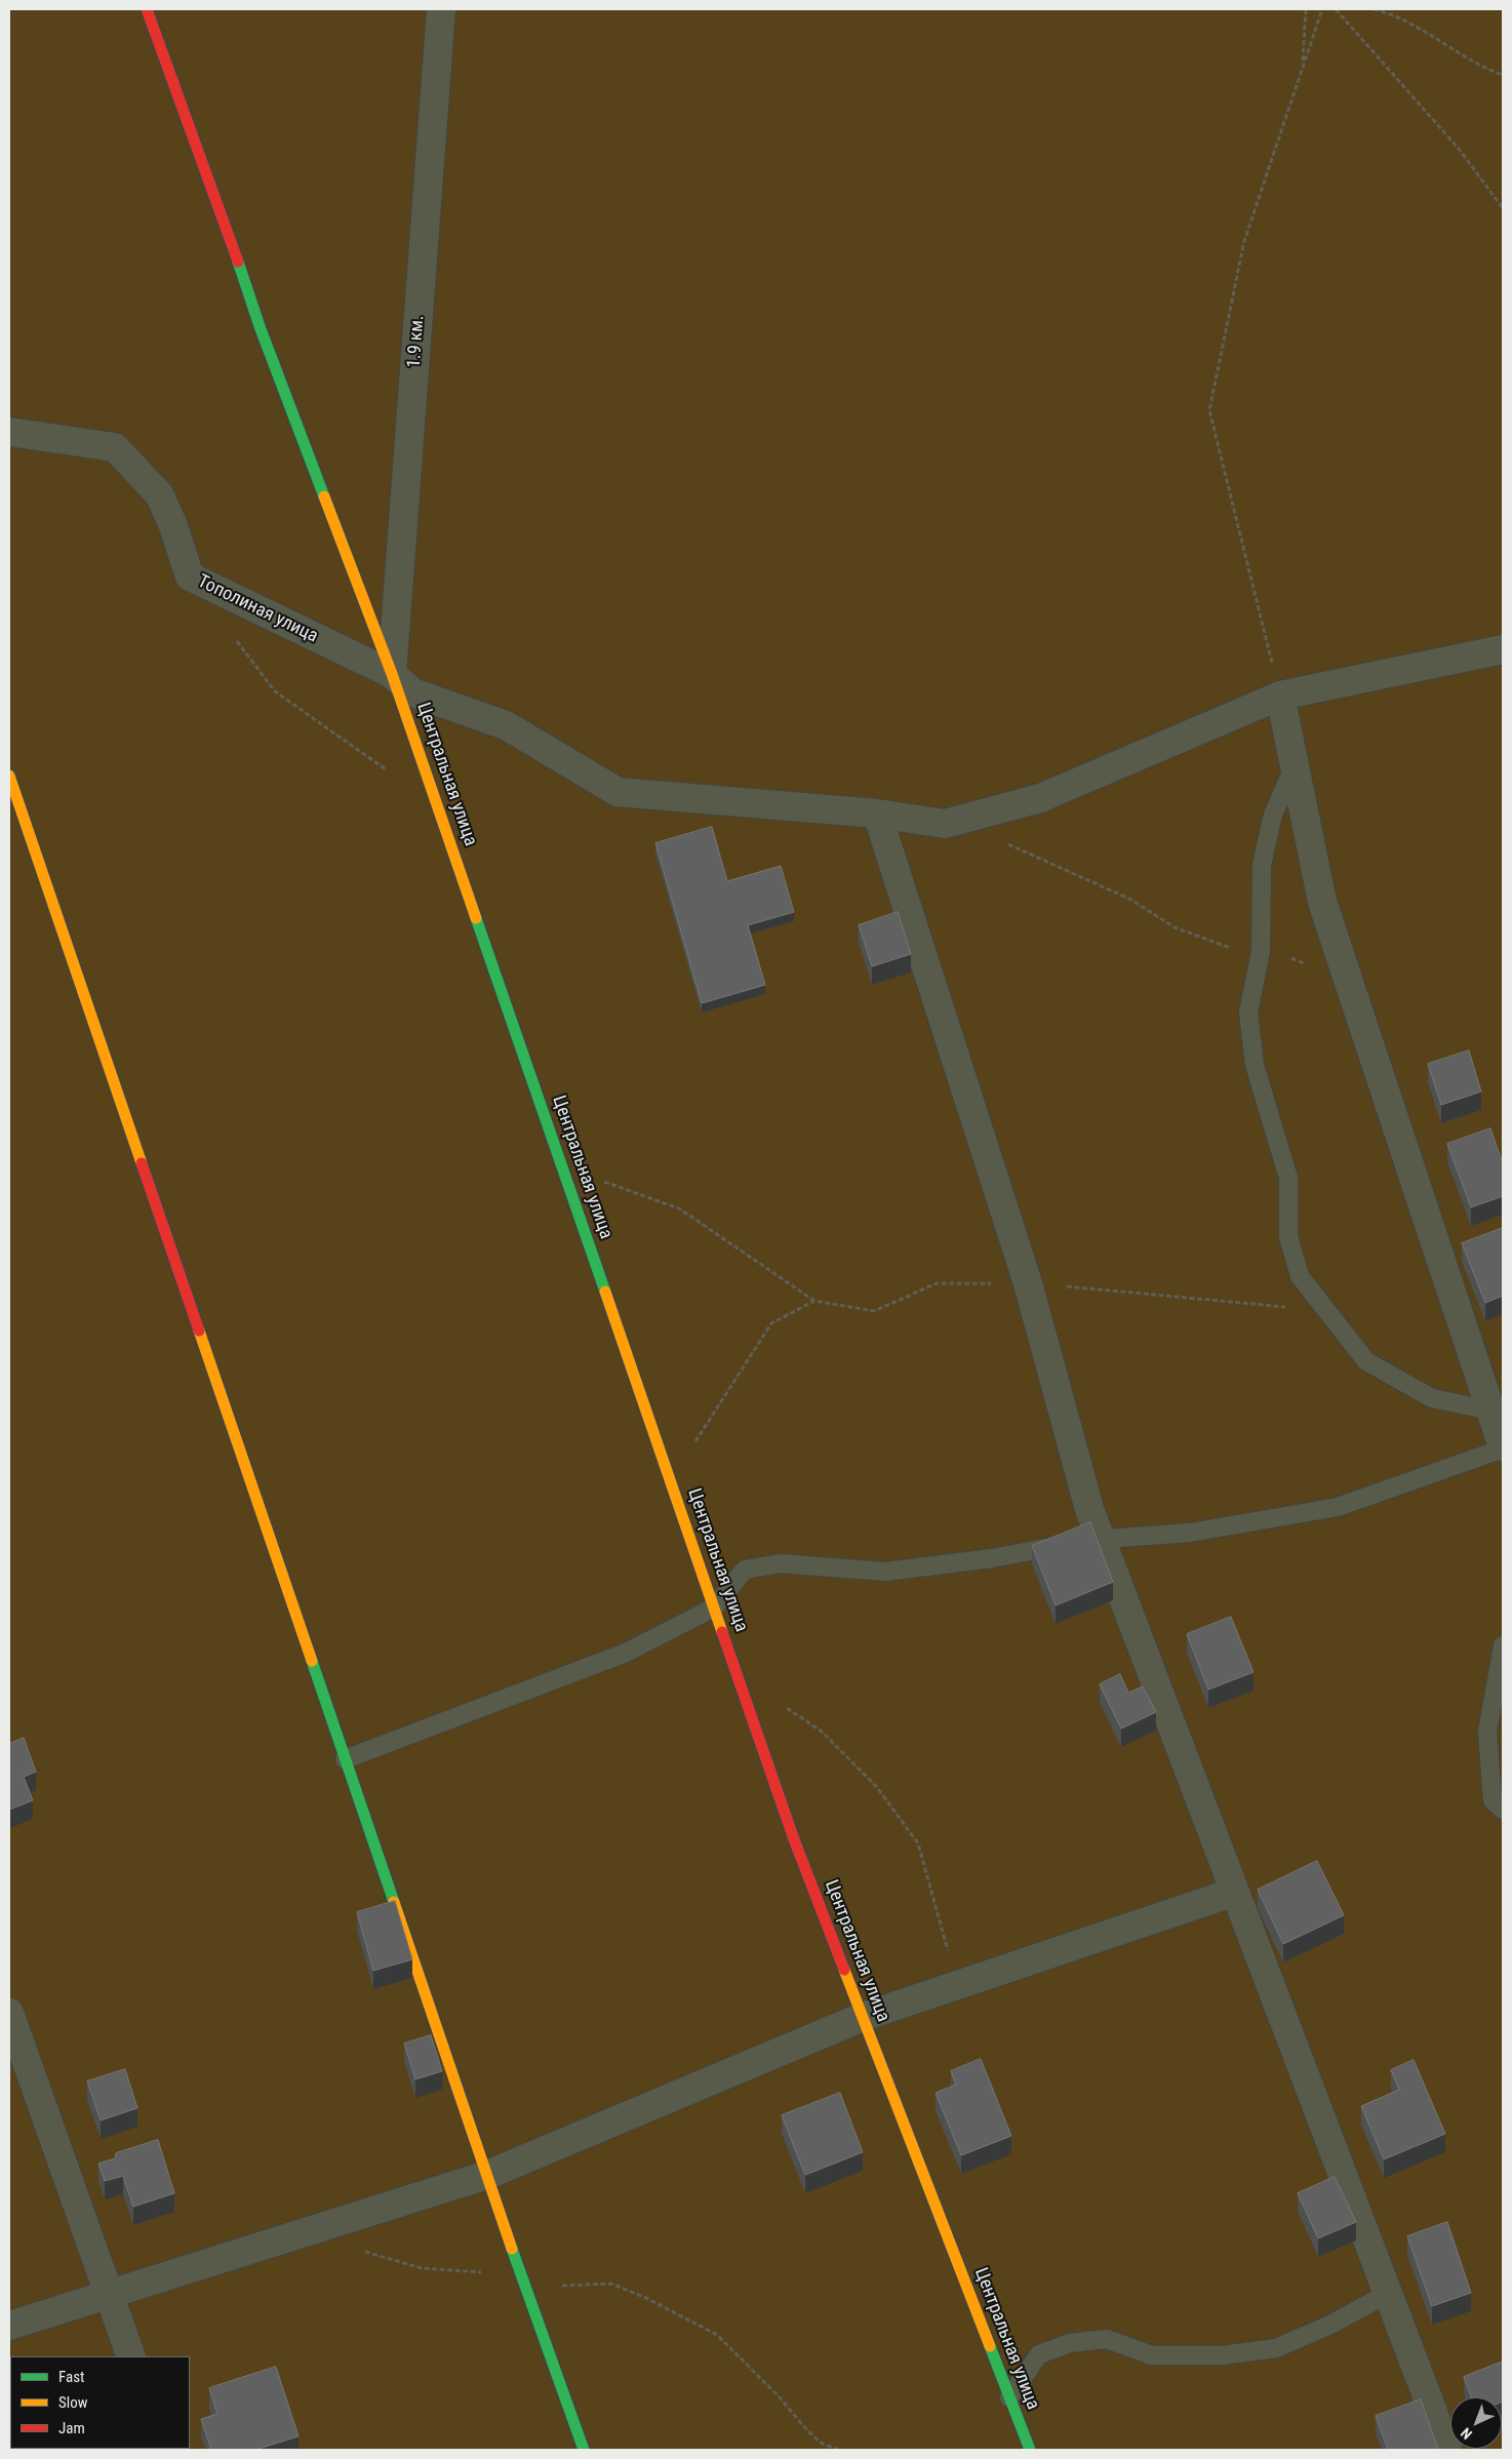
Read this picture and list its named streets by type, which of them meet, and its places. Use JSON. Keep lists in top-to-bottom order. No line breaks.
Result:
{"streets":{"street":["1.9 км.","Тополиная улица","Центральная улица"]},"crossings":[["1.9 км.","Тополиная улица"],["1.9 км.","Центральная улица"],["Тополиная улица","Центральная улица"]],"legend":["Fast","Slow","Jam"],"north":"bottom left"}
